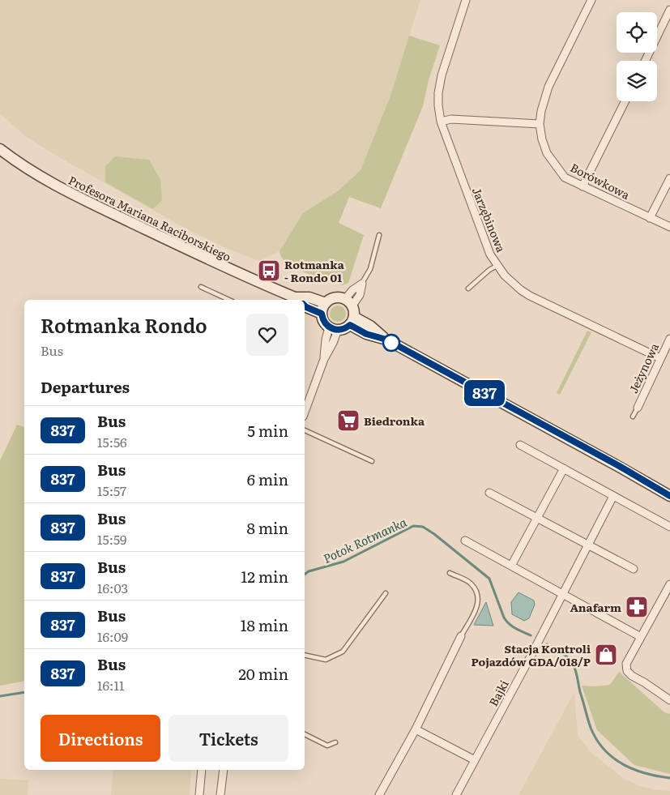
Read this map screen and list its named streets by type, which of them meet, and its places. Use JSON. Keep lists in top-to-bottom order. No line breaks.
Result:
{"streets":{"main road":["Profesora Mariana Raciborskiego"],"street":["Borówkowa","Jarzębinowa","Jeżynowa","Bajki"]},"crossings":[["Jarzębinowa","Jeżynowa"]],"water":["Potok Rotmanka"],"places":{"bus stop":["Rotmanka - Rondo 01"],"supermarket":["Biedronka"],"pharmacy":["Anafarm"],"shop":["Stacja Kontroli Pojazdów GDA/018/P"]},"lines":["bus line 837"],"page":{"on_map":"837","heading":[["Rotmanka Rondo","Bus"],"Departures"],"list":[{"mark":"837","name":"Bus","note":"15:56","value":"5 min"},{"mark":"837","name":"Bus","note":"15:57","value":"6 min"},{"mark":"837","name":"Bus","note":"15:59","value":"8 min"},{"mark":"837","name":"Bus","note":"16:03","value":"12 min"},{"mark":"837","name":"Bus","note":"16:09","value":"18 min"},{"mark":"837","name":"Bus","note":"16:11","value":"20 min"}],"buttons":["Directions","Tickets"]}}
